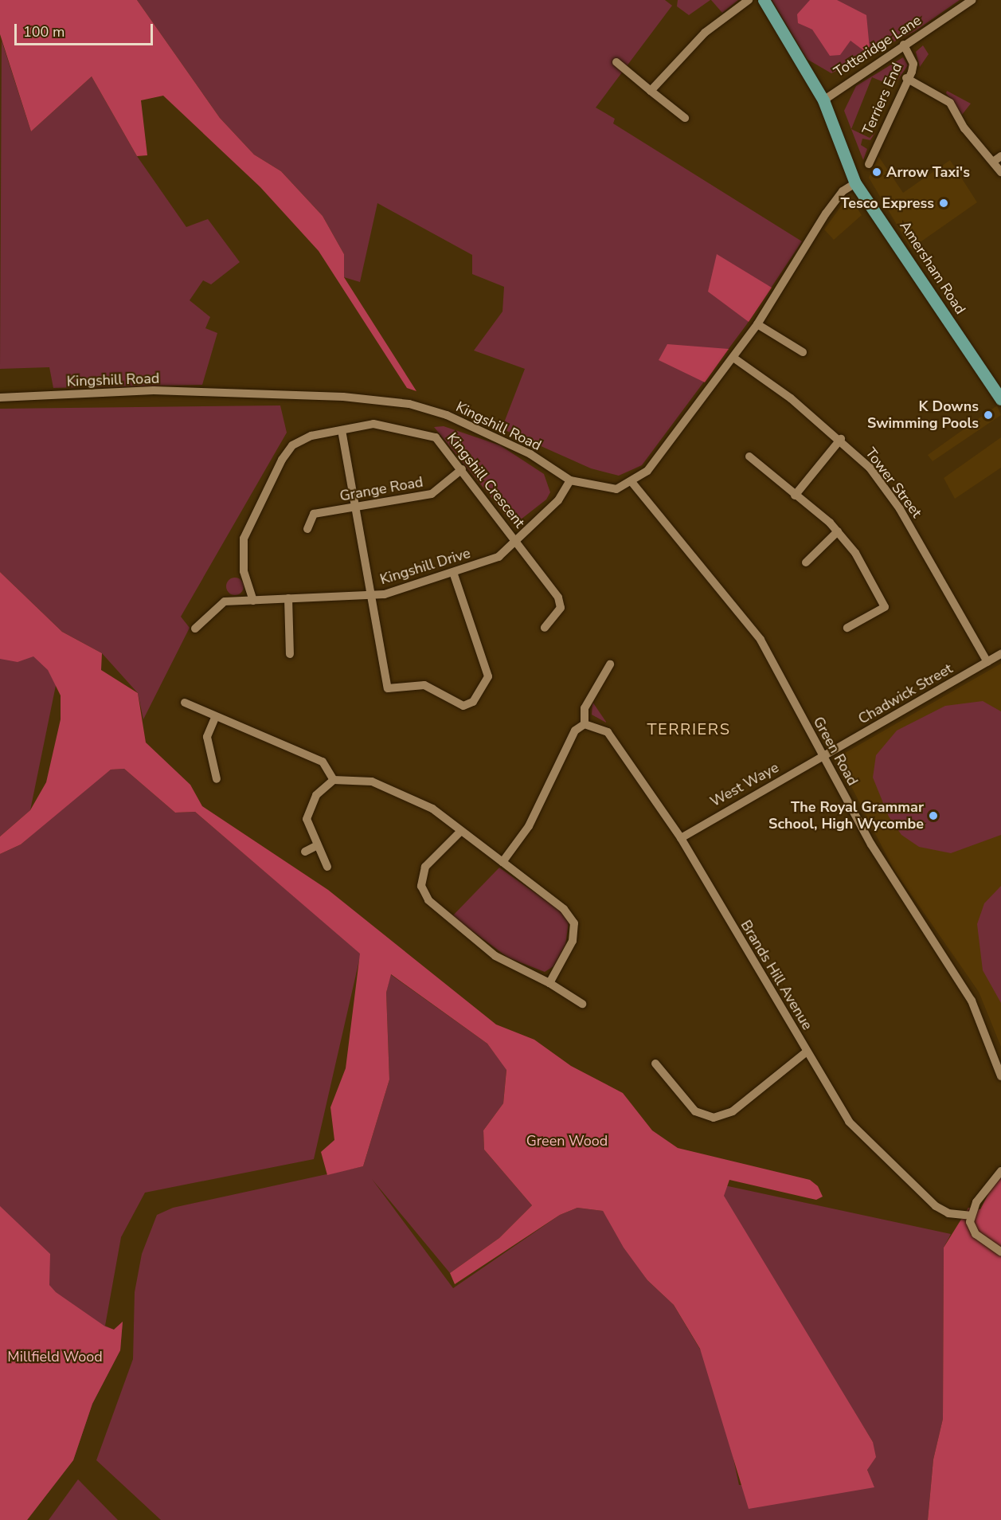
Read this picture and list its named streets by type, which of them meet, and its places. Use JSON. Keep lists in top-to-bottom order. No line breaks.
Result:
{"streets":{"main road":["Amersham Road"],"street":["Totteridge Lane","Terriers End","Kingshill Road","Kingshill Crescent","Tower Street","Grange Road","Kingshill Drive","Chadwick Street","Green Road","West Waye","Brands Hill Avenue"]},"crossings":[["Totteridge Lane","Terriers End"],["Totteridge Lane","Amersham Road"],["Amersham Road","Kingshill Road"],["Kingshill Road","Tower Street"],["Kingshill Road","Kingshill Drive"],["Kingshill Road","Green Road"],["Kingshill Crescent","Grange Road"],["Kingshill Crescent","Kingshill Drive"],["Tower Street","Chadwick Street"],["Chadwick Street","Green Road"],["Chadwick Street","West Waye"],["Green Road","West Waye"],["West Waye","Brands Hill Avenue"]],"districts":["TERRIERS"],"parks":["Green Wood","Millfield Wood"],"places":["Arrow Taxi's","Tesco Express","K Downs Swimming Pools","The Royal Grammar School, High Wycombe"],"scale_bar":"100 m"}
